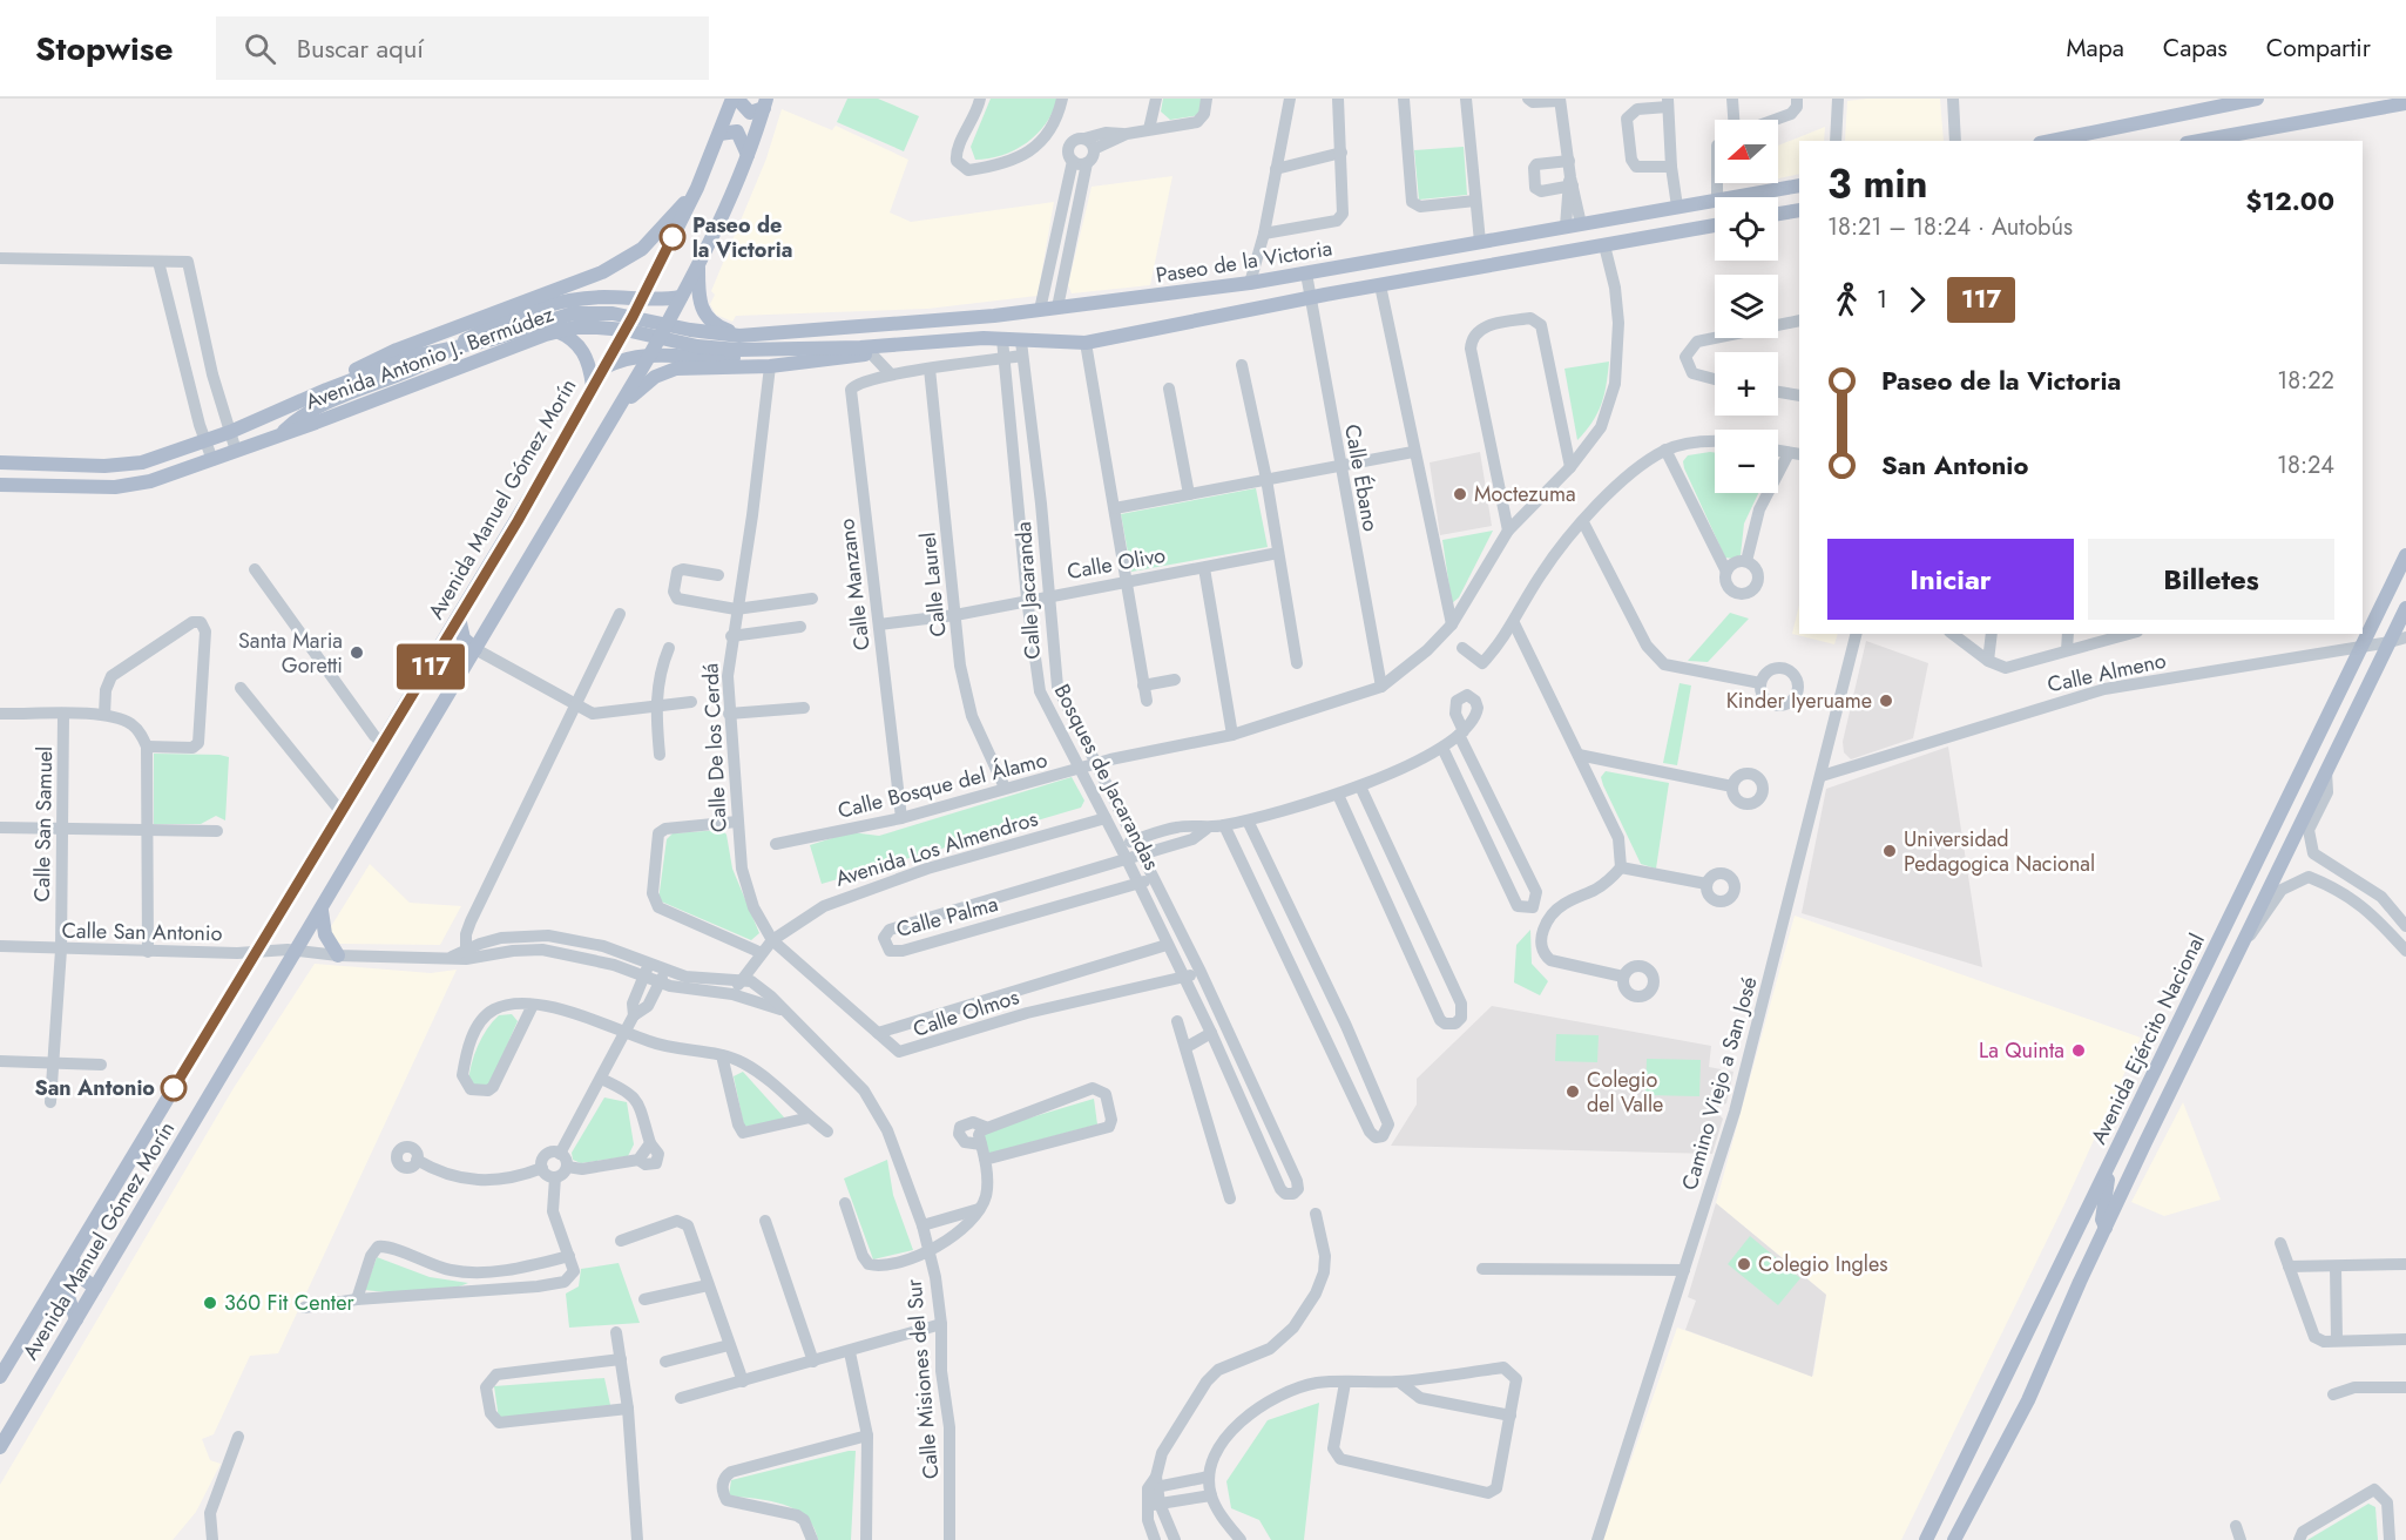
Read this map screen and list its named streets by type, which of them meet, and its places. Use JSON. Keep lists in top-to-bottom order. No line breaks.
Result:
{"streets":{"main road":["Paseo de la Victoria","Avenida Antonio J. Bermúdez","Avenida Manuel Gómez Morín","Avenida Ejército Nacional"],"street":["Calle Ébano","Calle Olivo","Calle Manzano","Calle Laurel","Calle Jacaranda","Calle Almeno","Calle De los Cerdá","Bosques de Jacarandas","Calle Bosque del Álamo","Calle San Samuel","Avenida Los Almendros","Calle Palma","Calle San Antonio","Calle Olmos","Camino Viejo a San José","Calle Misiones del Sur"]},"crossings":[["Paseo de la Victoria","Avenida Antonio J. Bermúdez"],["Paseo de la Victoria","Calle Ébano"],["Paseo de la Victoria","Avenida Manuel Gómez Morín"],["Avenida Antonio J. Bermúdez","Avenida Manuel Gómez Morín"],["Calle Ébano","Calle Bosque del Álamo"],["Avenida Manuel Gómez Morín","Calle San Antonio"],["Calle Olivo","Calle Manzano"],["Calle Olivo","Calle Laurel"],["Calle Olivo","Calle Jacaranda"],["Calle Olivo","Bosques de Jacarandas"],["Calle Manzano","Calle Laurel"],["Calle Manzano","Calle Jacaranda"],["Calle Manzano","Bosques de Jacarandas"],["Calle Manzano","Calle Bosque del Álamo"],["Calle Laurel","Calle Bosque del Álamo"],["Calle Jacaranda","Bosques de Jacarandas"],["Calle Jacaranda","Calle Bosque del Álamo"],["Calle Jacaranda","Calle Palma"],["Calle Jacaranda","Calle Olmos"],["Calle Almeno","Avenida Ejército Nacional"],["Calle Almeno","Camino Viejo a San José"],["Calle De los Cerdá","Avenida Los Almendros"],["Calle De los Cerdá","Calle Olmos"],["Bosques de Jacarandas","Calle Bosque del Álamo"],["Bosques de Jacarandas","Avenida Los Almendros"],["Bosques de Jacarandas","Calle Palma"],["Bosques de Jacarandas","Calle Olmos"],["Calle San Samuel","Calle San Antonio"],["Avenida Los Almendros","Calle Misiones del Sur"]],"places":["Paseo de la Victoria","Moctezuma","Santa Maria Goretti","Kinder Iyeruame","Universidad Pedagogica Nacional","La Quinta","San Antonio","Colegio del Valle","Colegio Ingles","360 Fit Center"],"lines":["bus line 117"],"north":"left","page":{"header":"Stopwise","search":"Buscar aquí","nav":["Mapa","Capas","Compartir"],"on_map":"117","map_buttons":["+","−"],"heading":["3 min","18:21 – 18:24 · Autobús","$12.00"],"legs":["1","117"],"list":[{"name":"Paseo de la Victoria","value":"18:22"},{"name":"San Antonio","value":"18:24"}],"buttons":["Iniciar","Billetes"]}}
